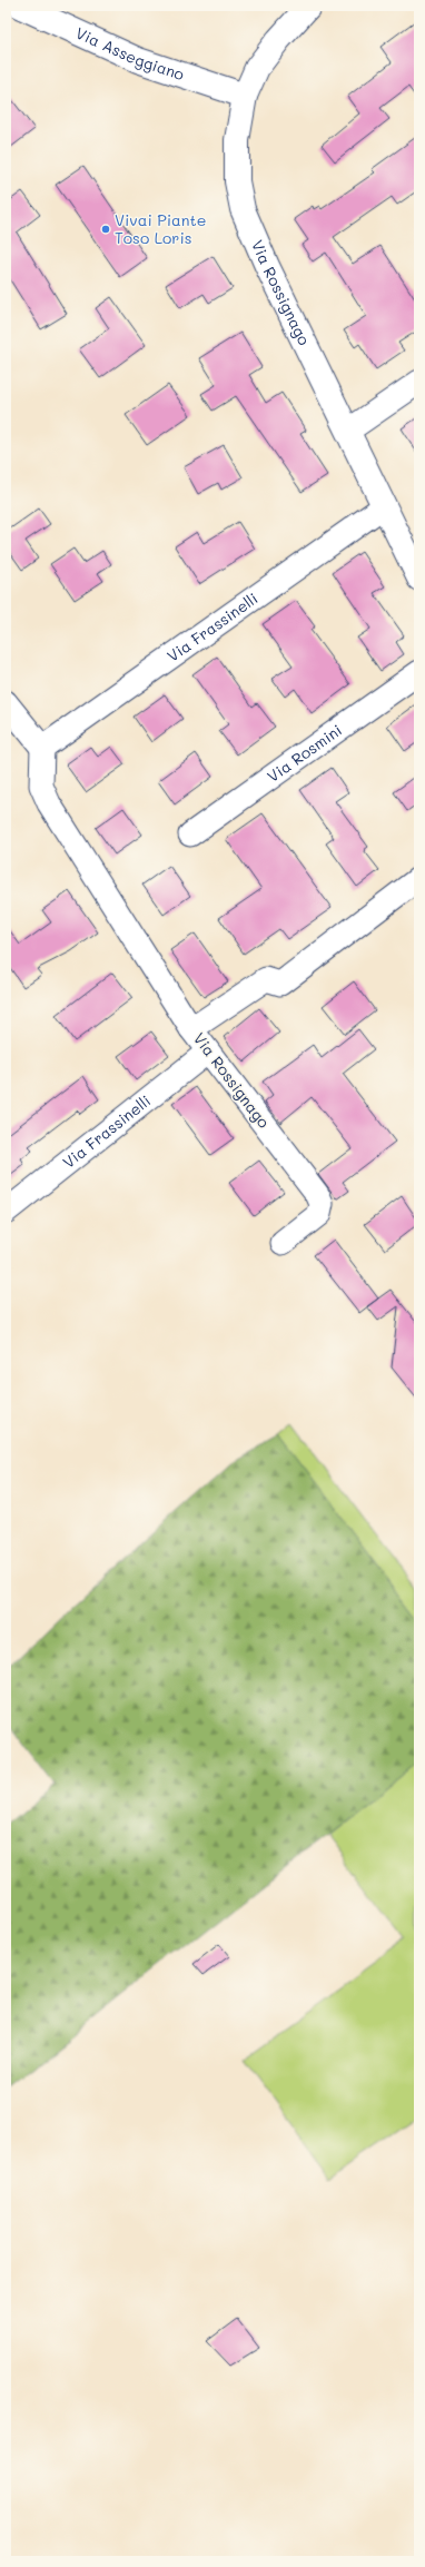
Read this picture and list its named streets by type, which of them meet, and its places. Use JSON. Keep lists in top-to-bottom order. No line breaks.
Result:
{"streets":{"street":["Via Asseggiano","Via Rossignago","Via Frassinelli","Via Rosmini"]},"crossings":[["Via Asseggiano","Via Rossignago"],["Via Rossignago","Via Frassinelli"]],"places":["Vivai Piante Toso Loris"]}
